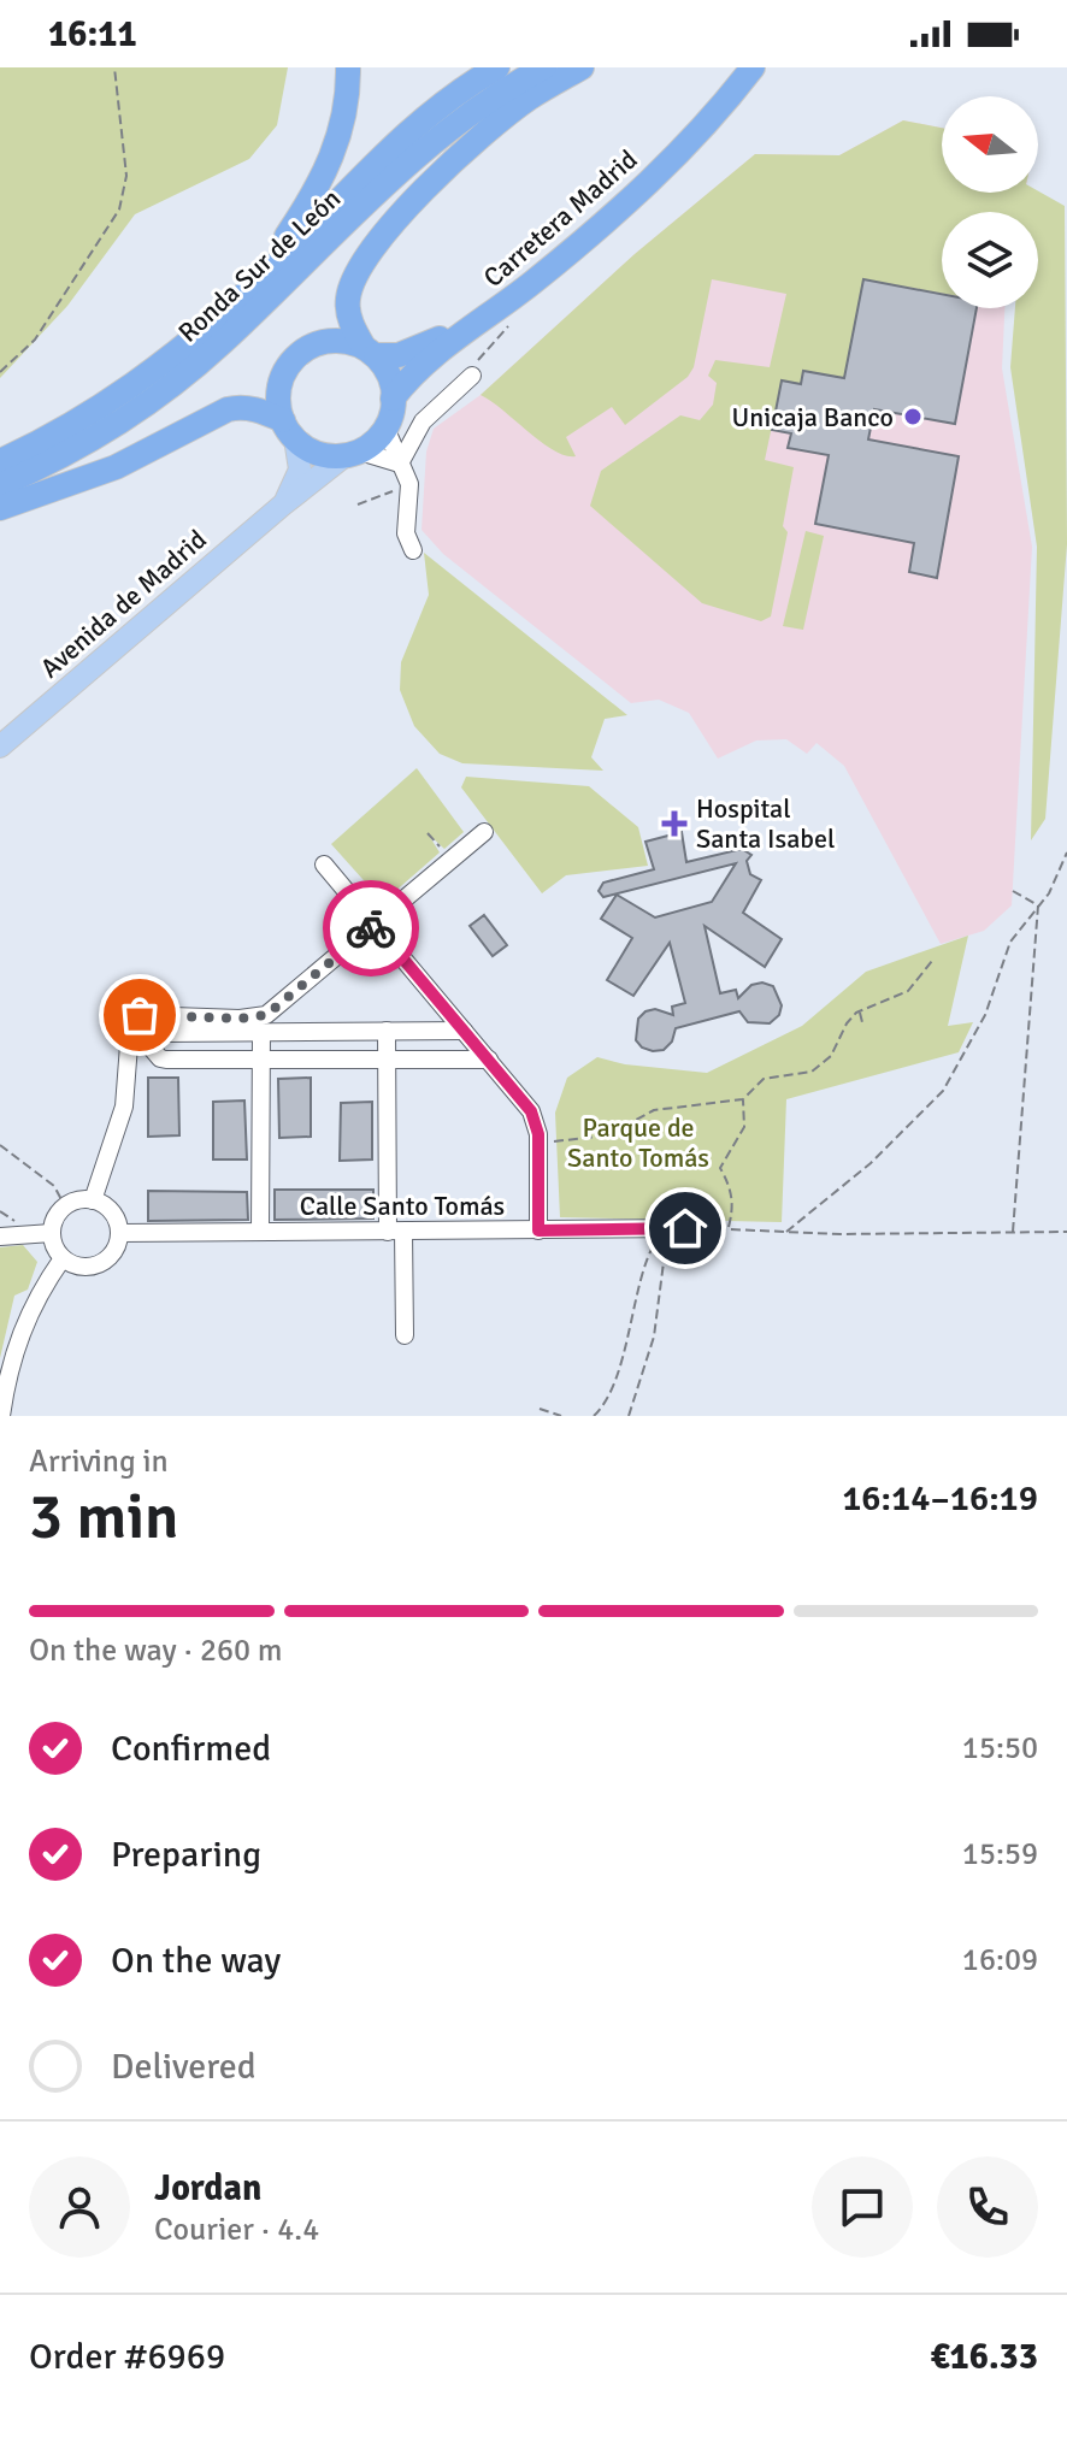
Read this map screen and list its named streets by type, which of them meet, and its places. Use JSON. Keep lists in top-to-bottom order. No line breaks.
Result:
{"streets":{"highway":["Carretera Madrid","Ronda Sur de León"],"main road":["Avenida de Madrid"],"street":["Calle Santo Tomás"]},"crossings":[["Carretera Madrid","Avenida de Madrid"]],"parks":["Parque de Santo Tomás"],"places":{"other":["Unicaja Banco"],"health":["Hospital Santa Isabel"]},"north":"left","page":{"status":"16:11","heading":["3 min","Arriving in","16:14–16:19"],"panel":["Jordan","Courier · 4.4","Order #6969","€16.33"],"bar":"On the way · 260 m","list":[["Confirmed","15:50"],["Preparing","15:59"],["On the way","16:09"],"Delivered"]}}
